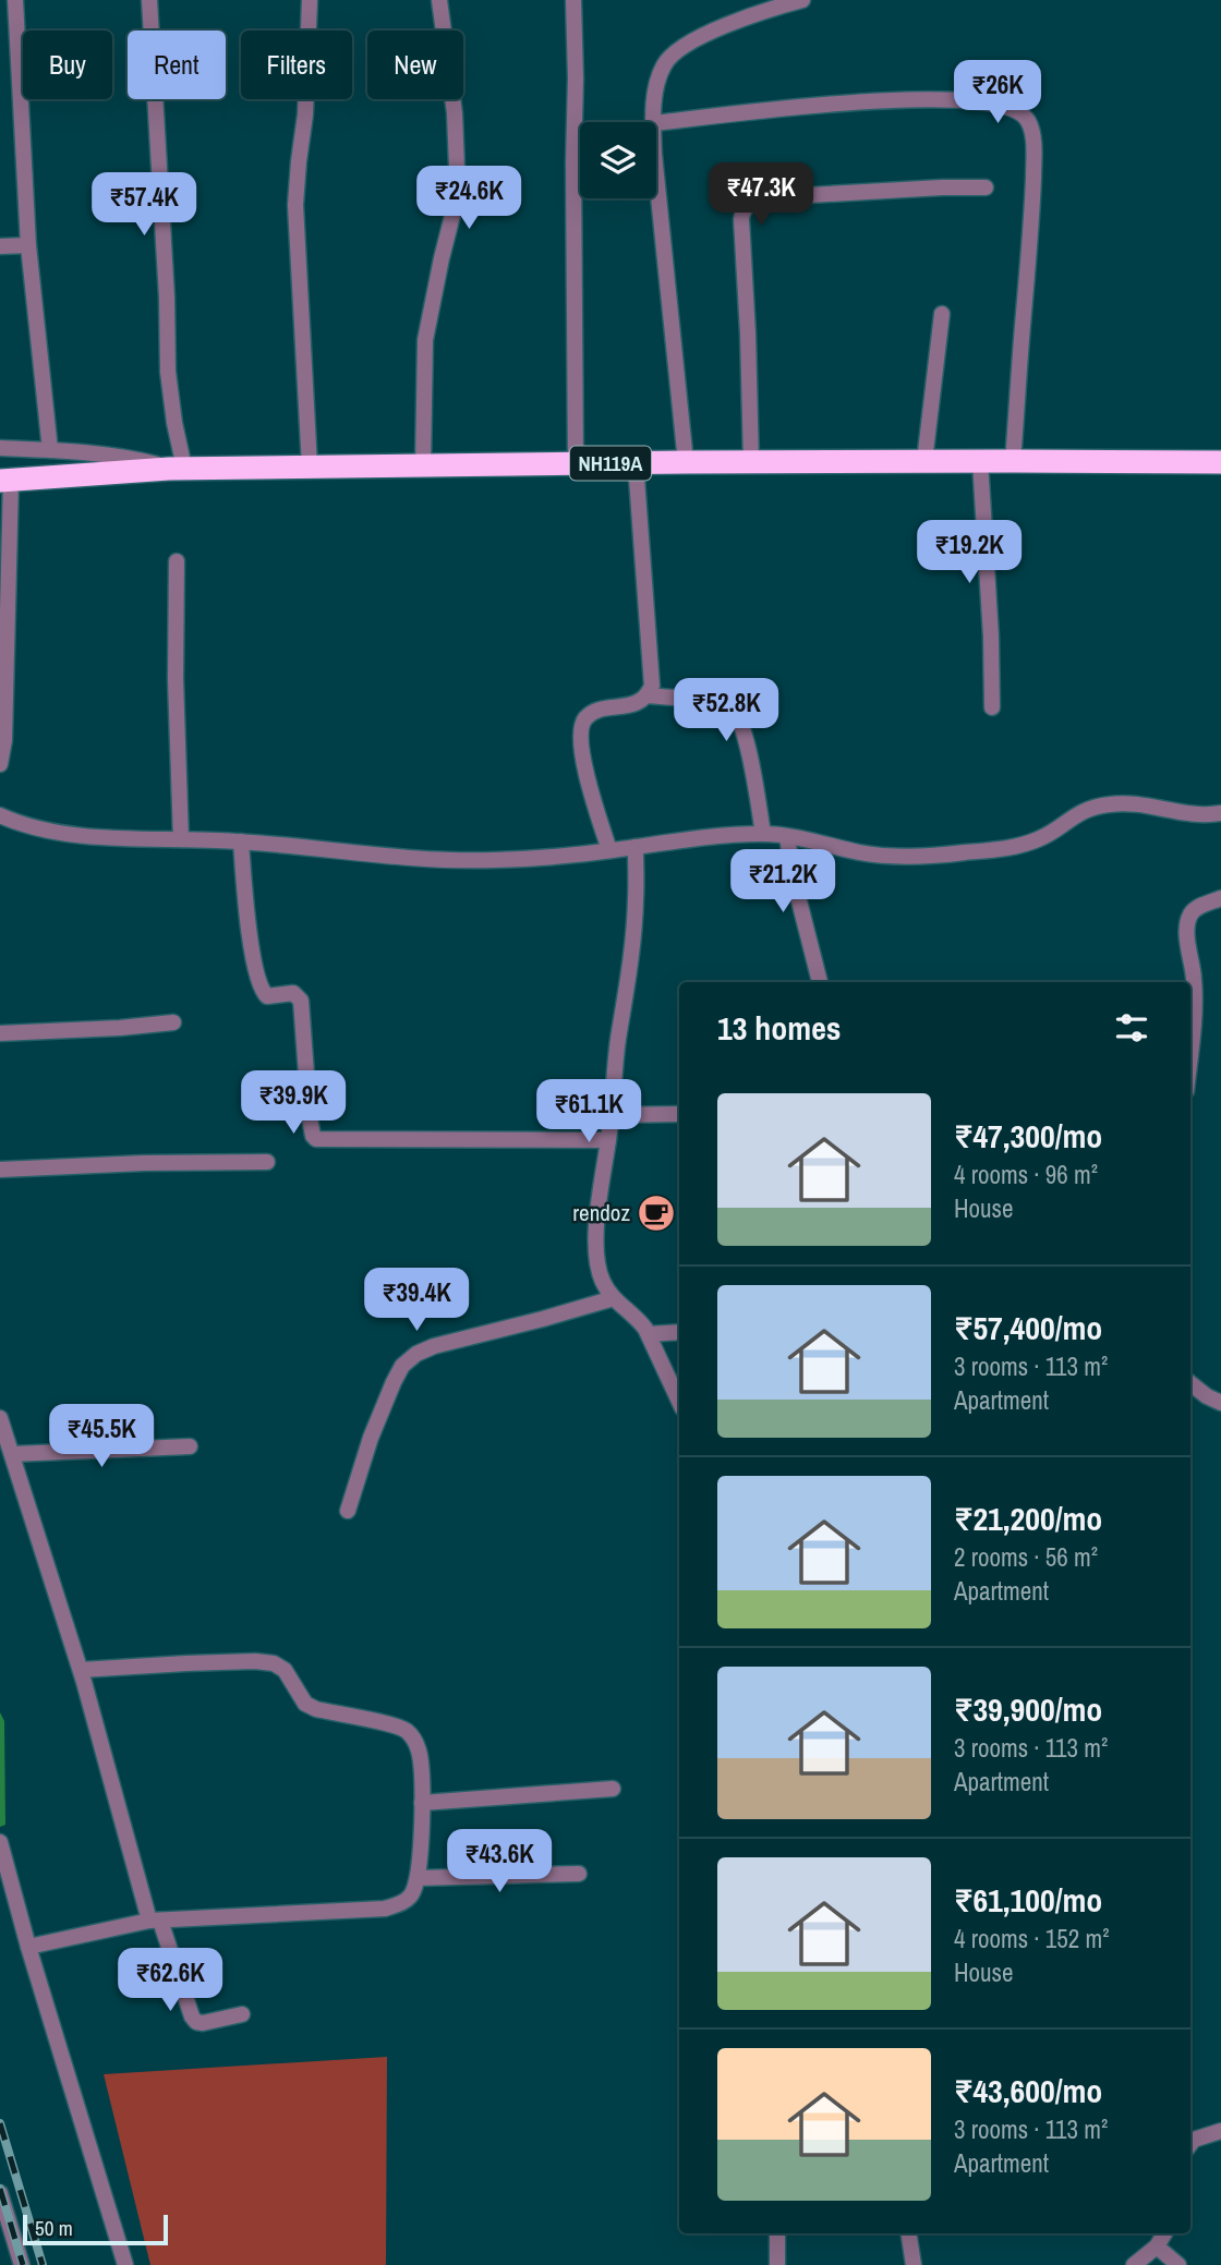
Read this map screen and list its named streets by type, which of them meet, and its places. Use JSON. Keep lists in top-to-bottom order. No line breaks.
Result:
{"streets":{"highway":["NH119A"]},"places":{"cafe":["rendoz"]},"scale_bar":"50 m","page":{"chip":["Buy","Rent","Filters","New"],"price":["₹26K","₹47.3K","₹24.6K","₹57.4K","₹19.2K","₹52.8K","₹21.2K","₹39.9K","₹61.1K","₹39.4K","₹45.5K","₹43.6K","₹62.6K"],"heading":"13 homes","list":[{"name":"₹47,300/mo","note":"4 rooms · 96 m² · House"},{"name":"₹57,400/mo","note":"3 rooms · 113 m² · Apartment"},{"name":"₹21,200/mo","note":"2 rooms · 56 m² · Apartment"},{"name":"₹39,900/mo","note":"3 rooms · 113 m² · Apartment"},{"name":"₹61,100/mo","note":"4 rooms · 152 m² · House"},{"name":"₹43,600/mo","note":"3 rooms · 113 m² · Apartment"}],"scale":"50 m"}}
